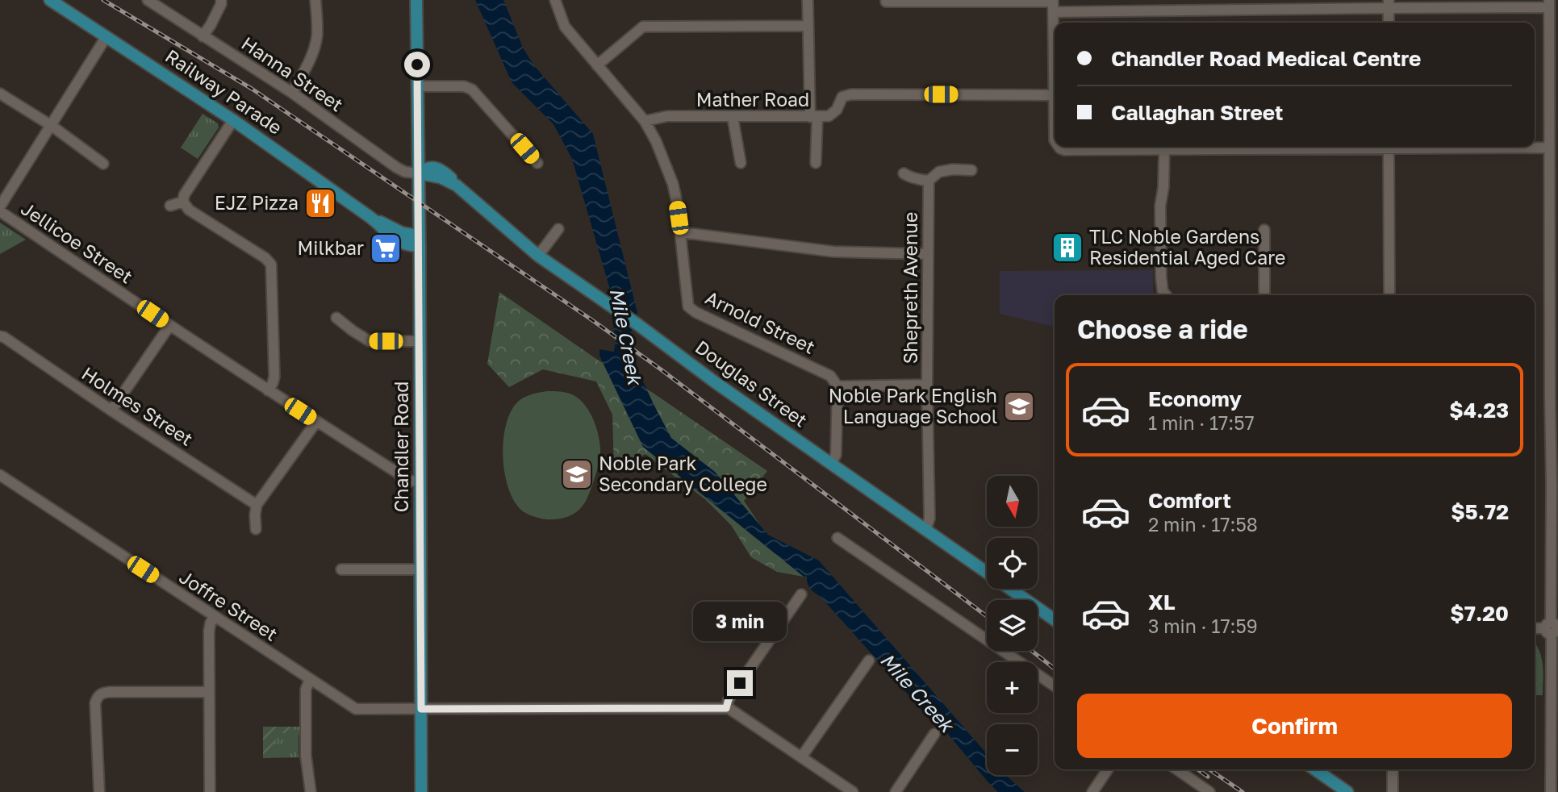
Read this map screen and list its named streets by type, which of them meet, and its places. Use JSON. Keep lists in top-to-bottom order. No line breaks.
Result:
{"streets":{"main road":["Railway Parade","Douglas Street","Chandler Road"],"street":["Hanna Street","Mather Road","Jellicoe Street","Shepreth Avenue","Arnold Street","Holmes Street","Joffre Street"]},"crossings":[["Hanna Street","Douglas Street"],["Hanna Street","Chandler Road"],["Railway Parade","Chandler Road"],["Mather Road","Arnold Street"],["Jellicoe Street","Chandler Road"],["Shepreth Avenue","Douglas Street"],["Douglas Street","Chandler Road"],["Chandler Road","Joffre Street"]],"water":["Mile Creek"],"places":{"restaurant":["EJZ Pizza"],"building":["TLC Noble Gardens Residential Aged Care"],"supermarket":["Milkbar"],"school or university":["Noble Park English Language School","Noble Park Secondary College"]},"north":"bottom","page":{"banner":["Chandler Road Medical Centre","Callaghan Street"],"heading":"Choose a ride","list":[{"name":"Economy","note":"1 min · 17:57","value":"$4.23"},{"name":"Comfort","note":"2 min · 17:58","value":"$5.72"},{"name":"XL","note":"3 min · 17:59","value":"$7.20"}],"map_buttons":["+","−"],"bubble":"3 min","buttons":"Confirm"}}
